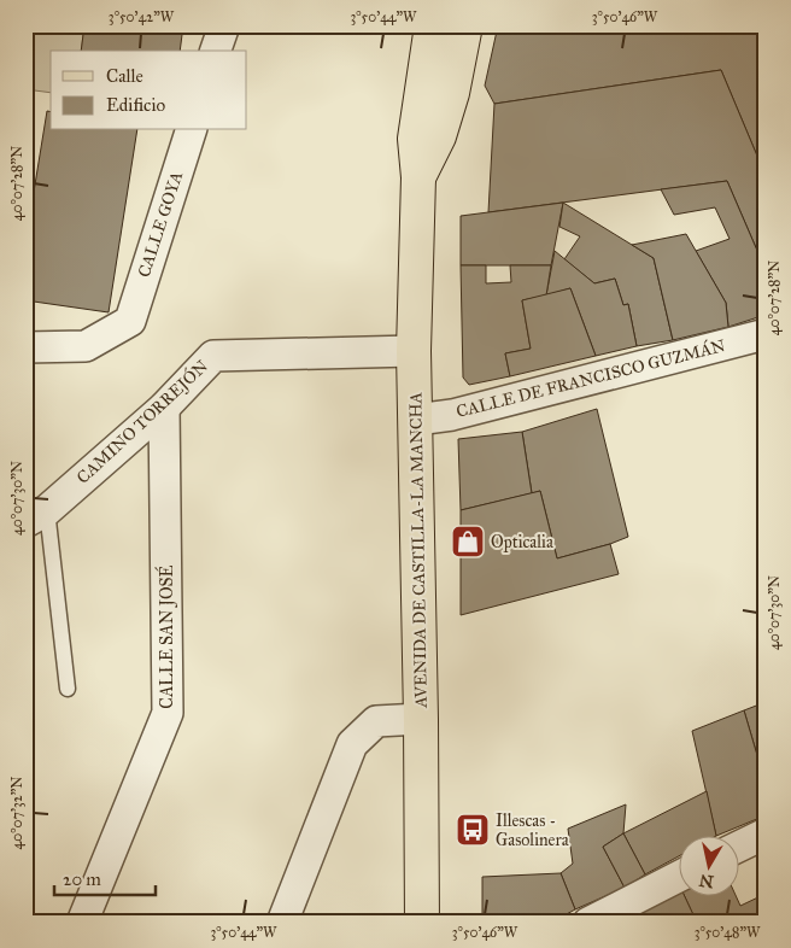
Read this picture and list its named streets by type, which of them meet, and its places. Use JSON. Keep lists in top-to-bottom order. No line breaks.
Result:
{"streets":{"main road":["AVENIDA DE CASTILLA-LA MANCHA"],"street":["CALLE GOYA","CALLE DE FRANCISCO GUZMÁN","CAMINO TORREJÓN","CALLE SAN JOSÉ"]},"crossings":[["CALLE DE FRANCISCO GUZMÁN","AVENIDA DE CASTILLA-LA MANCHA"],["CAMINO TORREJÓN","AVENIDA DE CASTILLA-LA MANCHA"],["CAMINO TORREJÓN","CALLE SAN JOSÉ"]],"places":{"shop":["Opticalia"],"bus stop":["Illescas - Gasolinera"]},"legend":["Calle","Edificio"],"scale_bar":"20 m","north":"bottom","coordinates":["3°50'42\"W","3°50'44\"W","3°50'46\"W","40°07'28\"N","40°07'30\"N","40°07'32\"N","3°50'48\"W"]}
